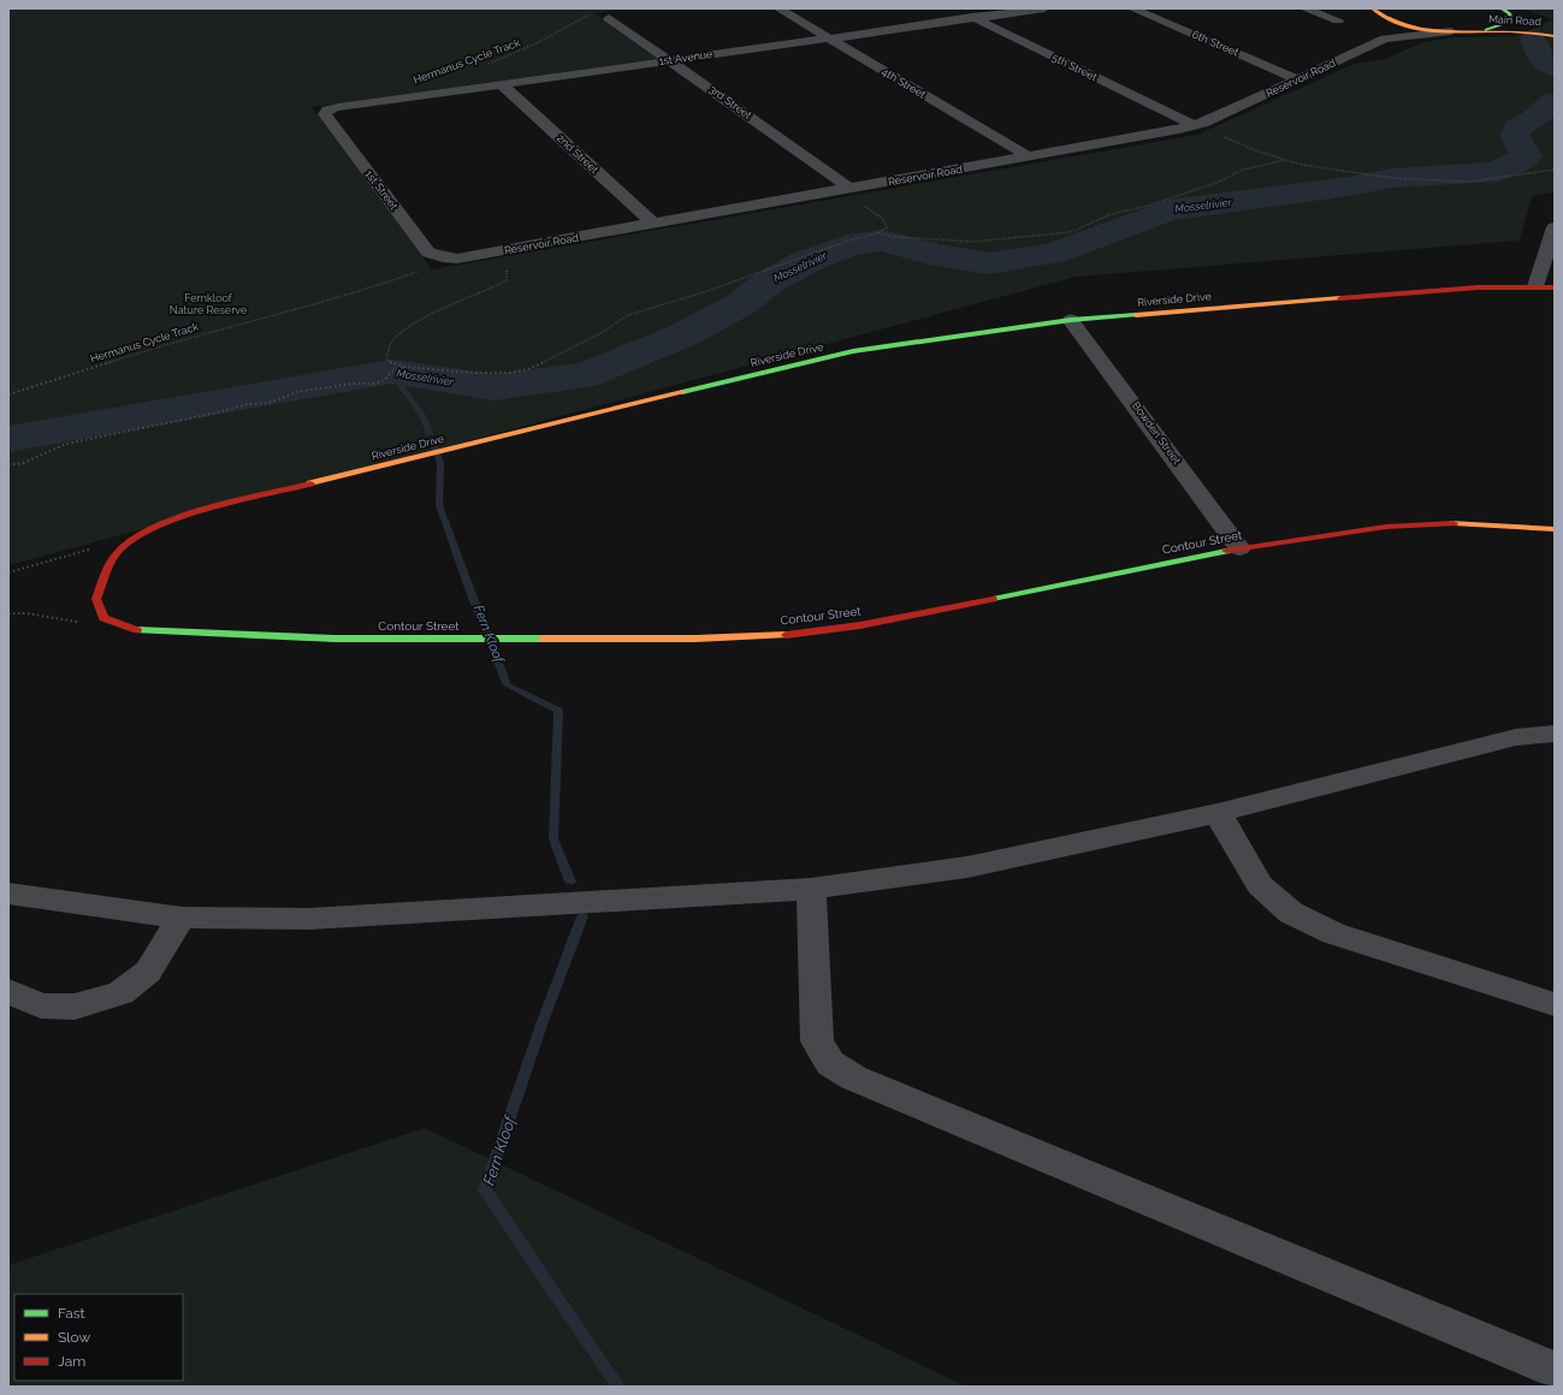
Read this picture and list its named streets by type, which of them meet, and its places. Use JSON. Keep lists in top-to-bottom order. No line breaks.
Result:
{"streets":{"street":["Main Road","6th Street","1st Avenue","5th Street","Reservoir Road","4th Street","3rd Street","2nd Street","1st Street","Riverside Drive","Bowden Street","Contour Street"],"path":["Hermanus Cycle Track"]},"crossings":[["Main Road","Reservoir Road"],["6th Street","Reservoir Road"],["1st Avenue","5th Street"],["1st Avenue","4th Street"],["1st Avenue","3rd Street"],["1st Avenue","2nd Street"],["1st Avenue","1st Street"],["Hermanus Cycle Track","Reservoir Road"],["Hermanus Cycle Track","1st Street"],["5th Street","Reservoir Road"],["Reservoir Road","4th Street"],["Reservoir Road","3rd Street"],["Reservoir Road","2nd Street"],["Reservoir Road","1st Street"],["Riverside Drive","Bowden Street"],["Riverside Drive","Contour Street"],["Bowden Street","Contour Street"]],"water":["Mosselrivier","Fern Kloof"],"parks":["Fernkloof Nature Reserve"],"legend":["Fast","Slow","Jam"]}
